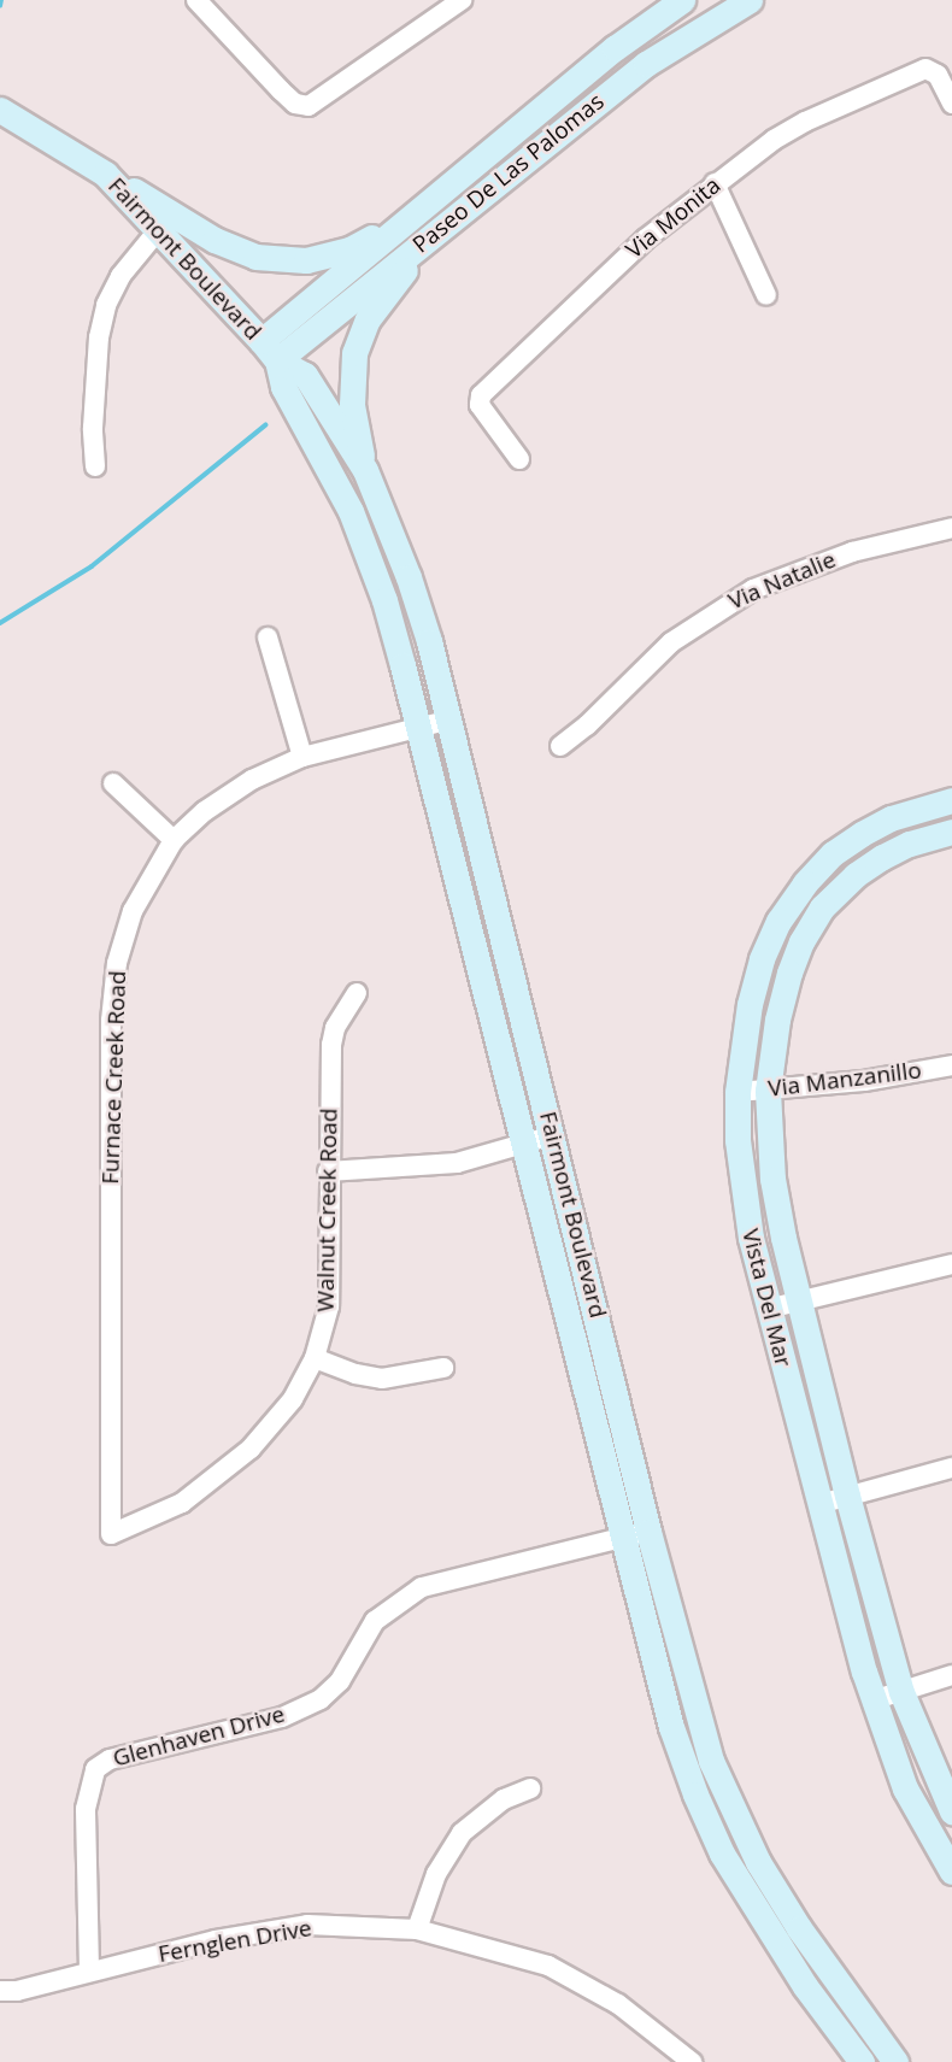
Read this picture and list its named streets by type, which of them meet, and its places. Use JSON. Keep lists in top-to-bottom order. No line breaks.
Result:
{"streets":{"main road":["Paseo De Las Palomas","Fairmont Boulevard","Vista Del Mar"],"street":["Via Monita","Via Natalie","Furnace Creek Road","Via Manzanillo","Walnut Creek Road","Glenhaven Drive","Fernglen Drive"]},"crossings":[["Paseo De Las Palomas","Fairmont Boulevard"],["Fairmont Boulevard","Furnace Creek Road"],["Fairmont Boulevard","Glenhaven Drive"],["Furnace Creek Road","Walnut Creek Road"],["Via Manzanillo","Vista Del Mar"],["Glenhaven Drive","Fernglen Drive"]]}
